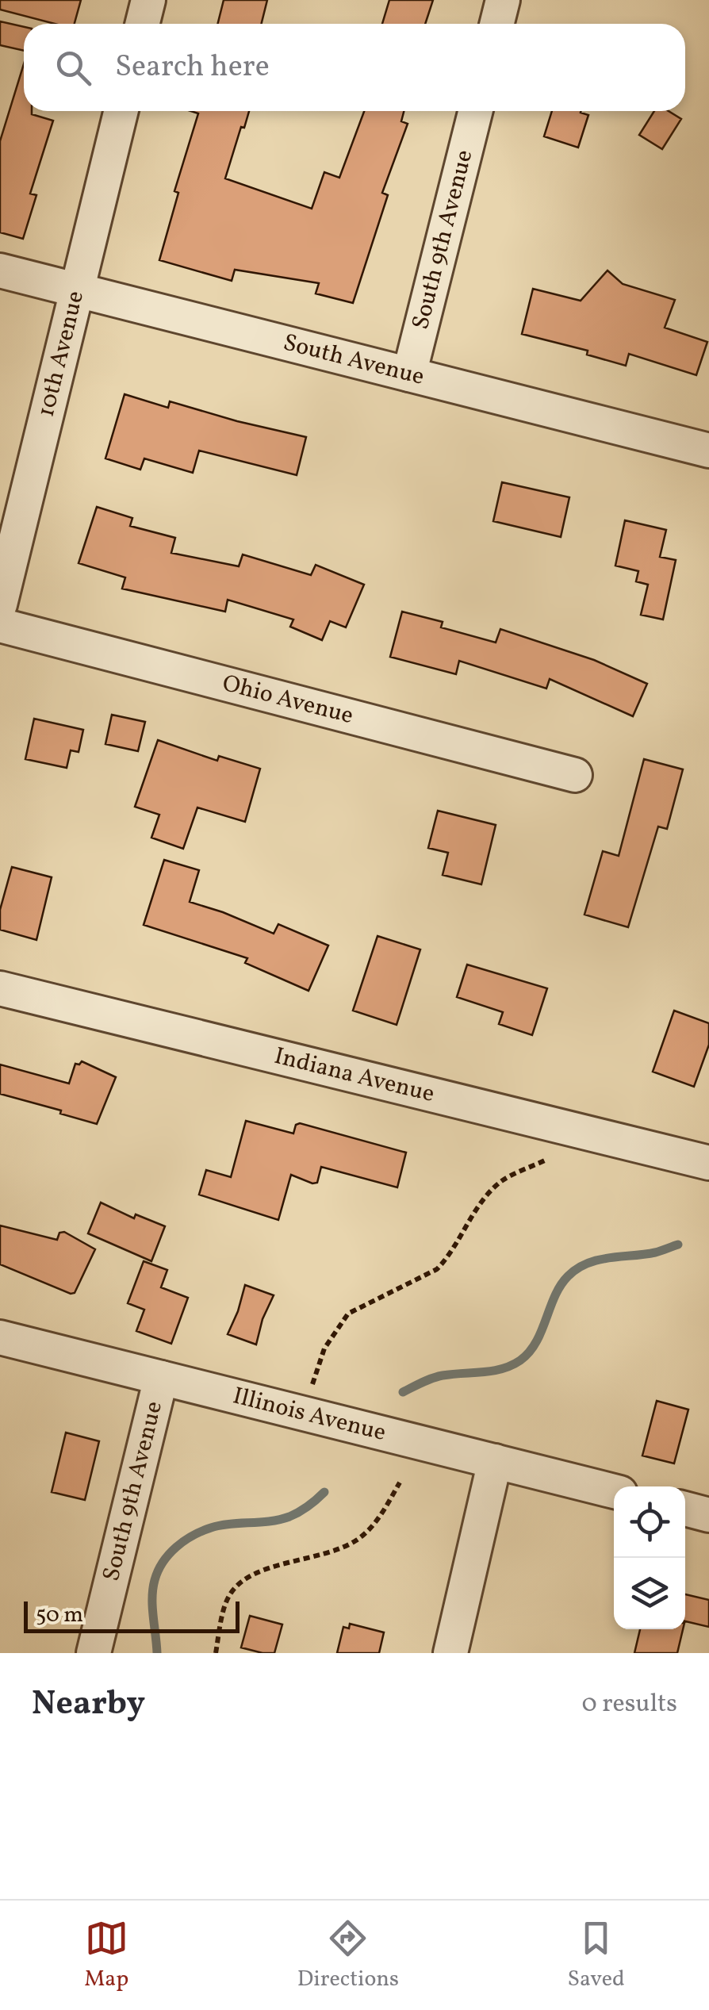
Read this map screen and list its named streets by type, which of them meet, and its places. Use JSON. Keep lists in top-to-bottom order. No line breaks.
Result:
{"streets":{"street":["South 9th Avenue","10th Avenue","South Avenue","Ohio Avenue","Indiana Avenue","Illinois Avenue"]},"crossings":[["South 9th Avenue","South Avenue"],["South 9th Avenue","Illinois Avenue"],["10th Avenue","South Avenue"]],"scale_bar":"50 m","page":{"search":"Search here","scale":"50 m","heading":["Nearby","0 results"],"nav":["Map","Directions","Saved"]}}
